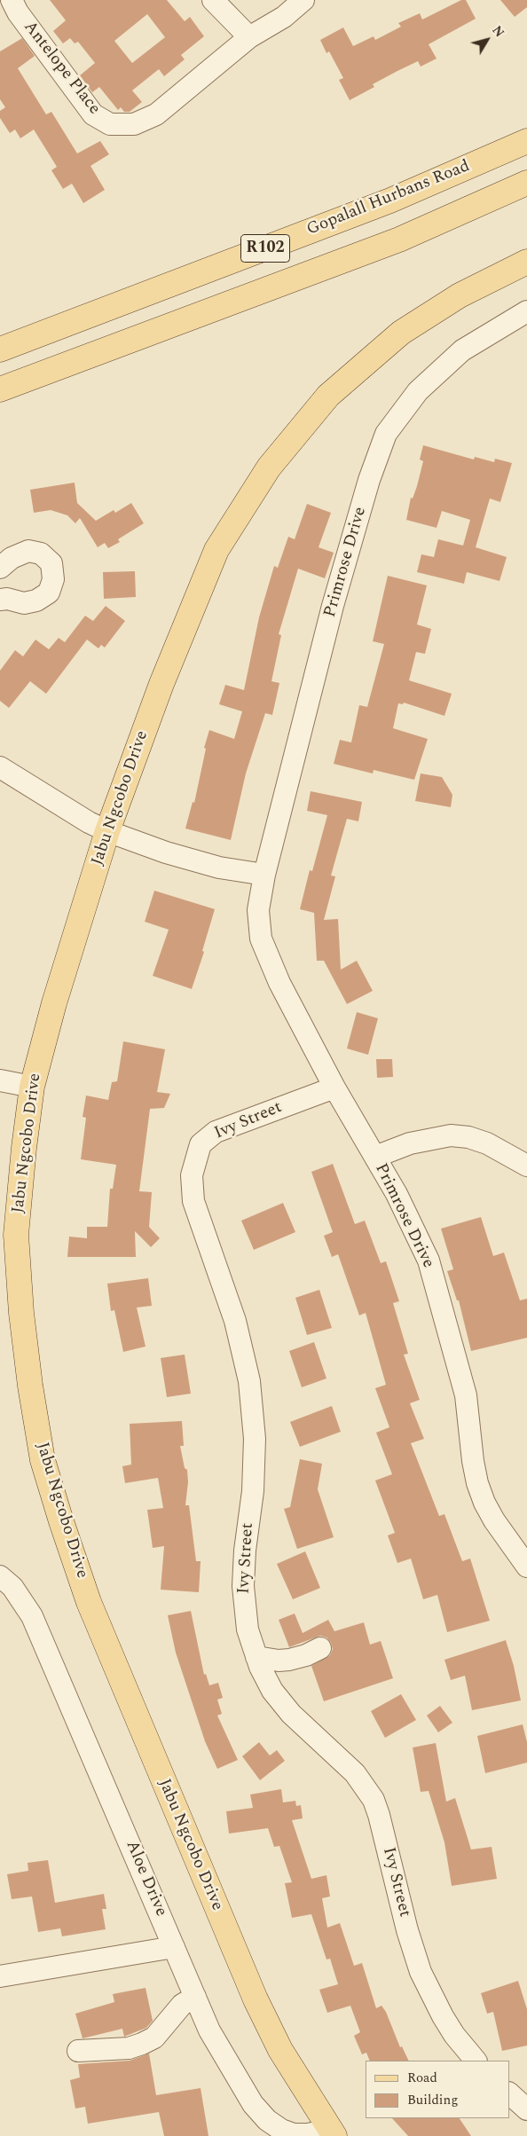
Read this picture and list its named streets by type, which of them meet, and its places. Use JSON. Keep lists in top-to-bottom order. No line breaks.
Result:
{"streets":{"main road":["Gopalall Hurbans Road","R102","Jabu Ngcobo Drive"],"street":["Antelope Place","Primrose Drive","Ivy Street","Aloe Drive"]},"crossings":[["Primrose Drive","Ivy Street"],["Jabu Ngcobo Drive","Aloe Drive"]],"legend":["Road","Building"],"north":"top right"}
